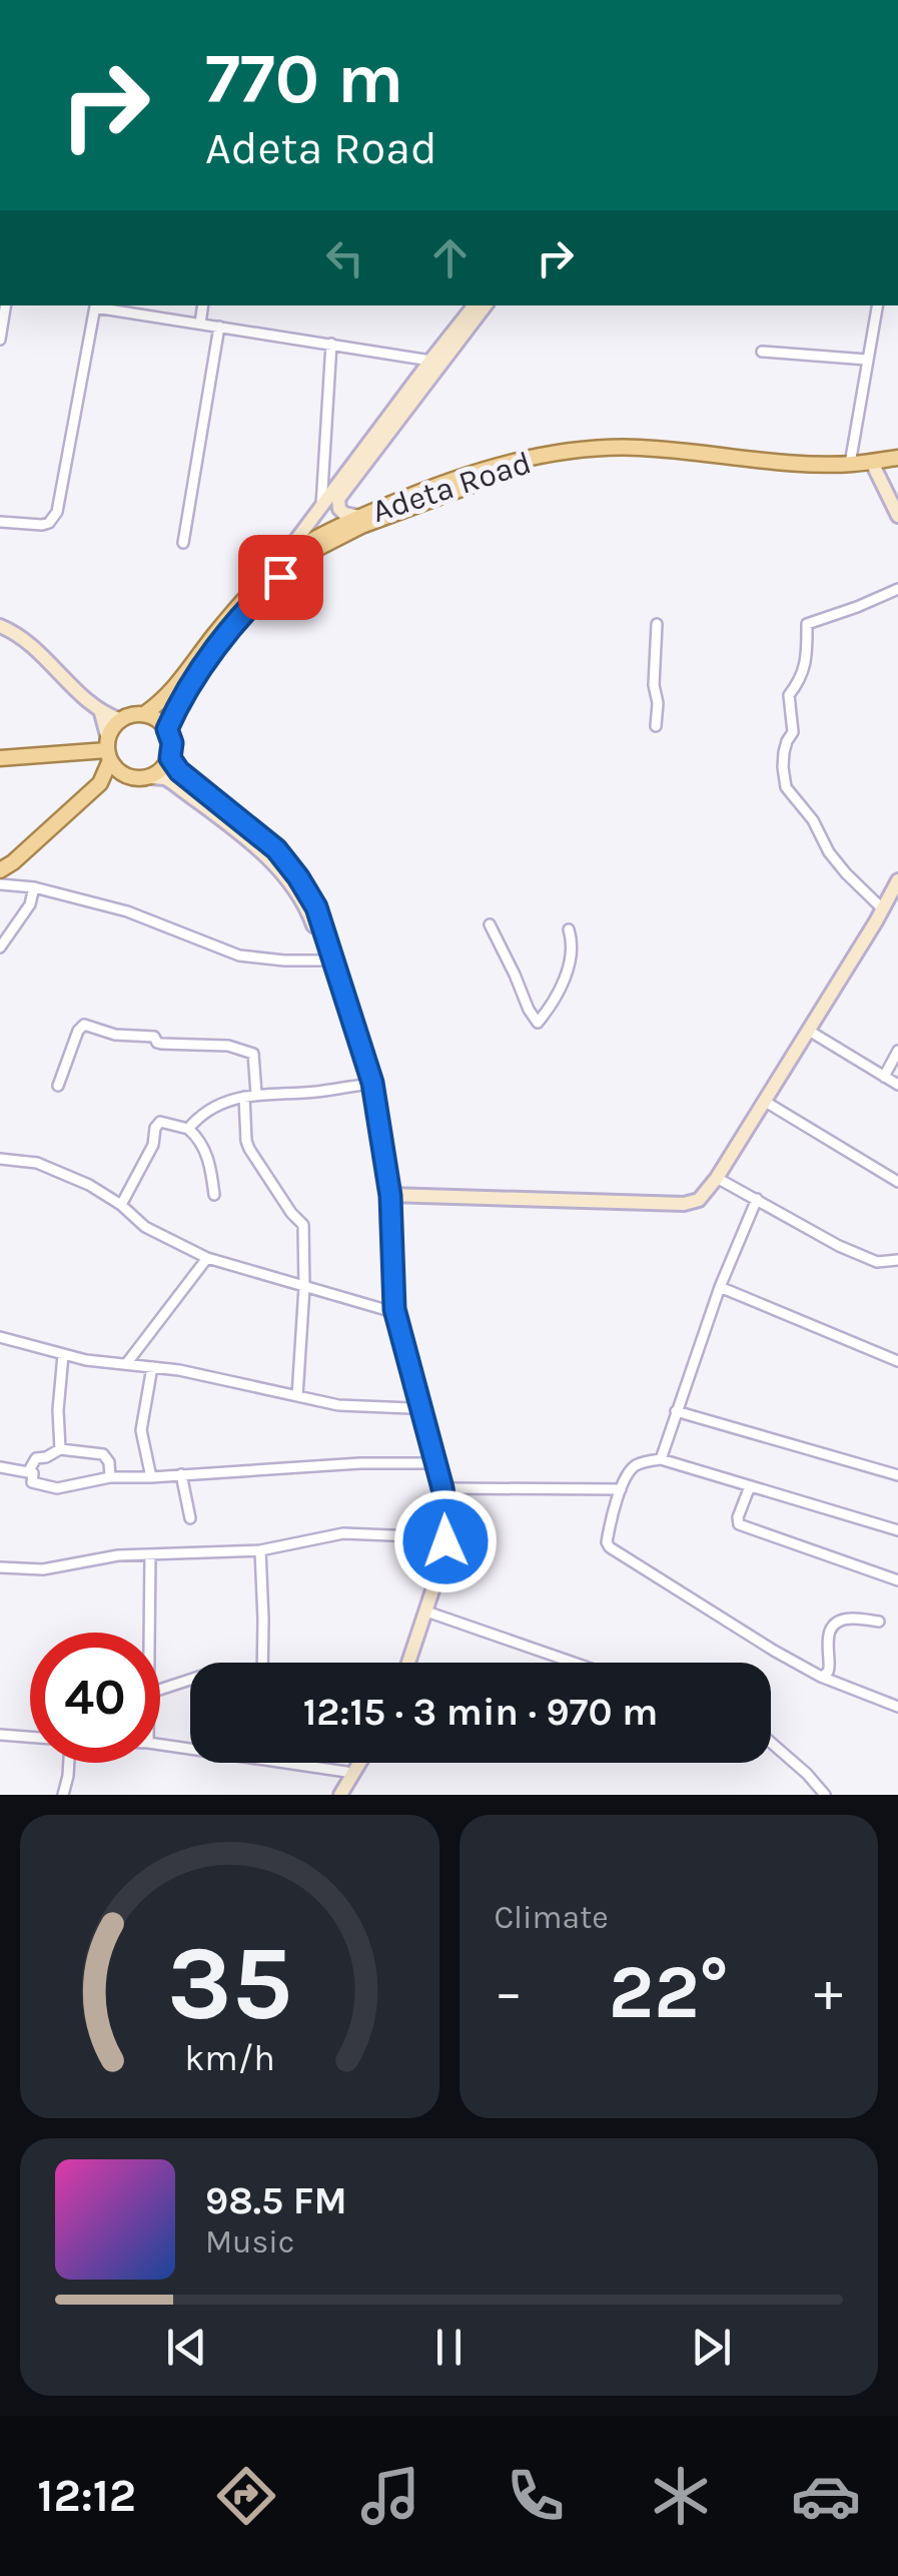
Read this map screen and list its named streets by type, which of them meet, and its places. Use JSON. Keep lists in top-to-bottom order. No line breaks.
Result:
{"streets":{"main road":["Adeta Road"]},"page":{"turn":["770 m","Adeta Road"],"limit":"40","trip":"12:15 · 3 min · 970 m","tile":"Climate","heat":["−","22°","+"],"song":["98.5 FM","Music"],"tabs":"12:12","gauge":["35","km/h"]}}
